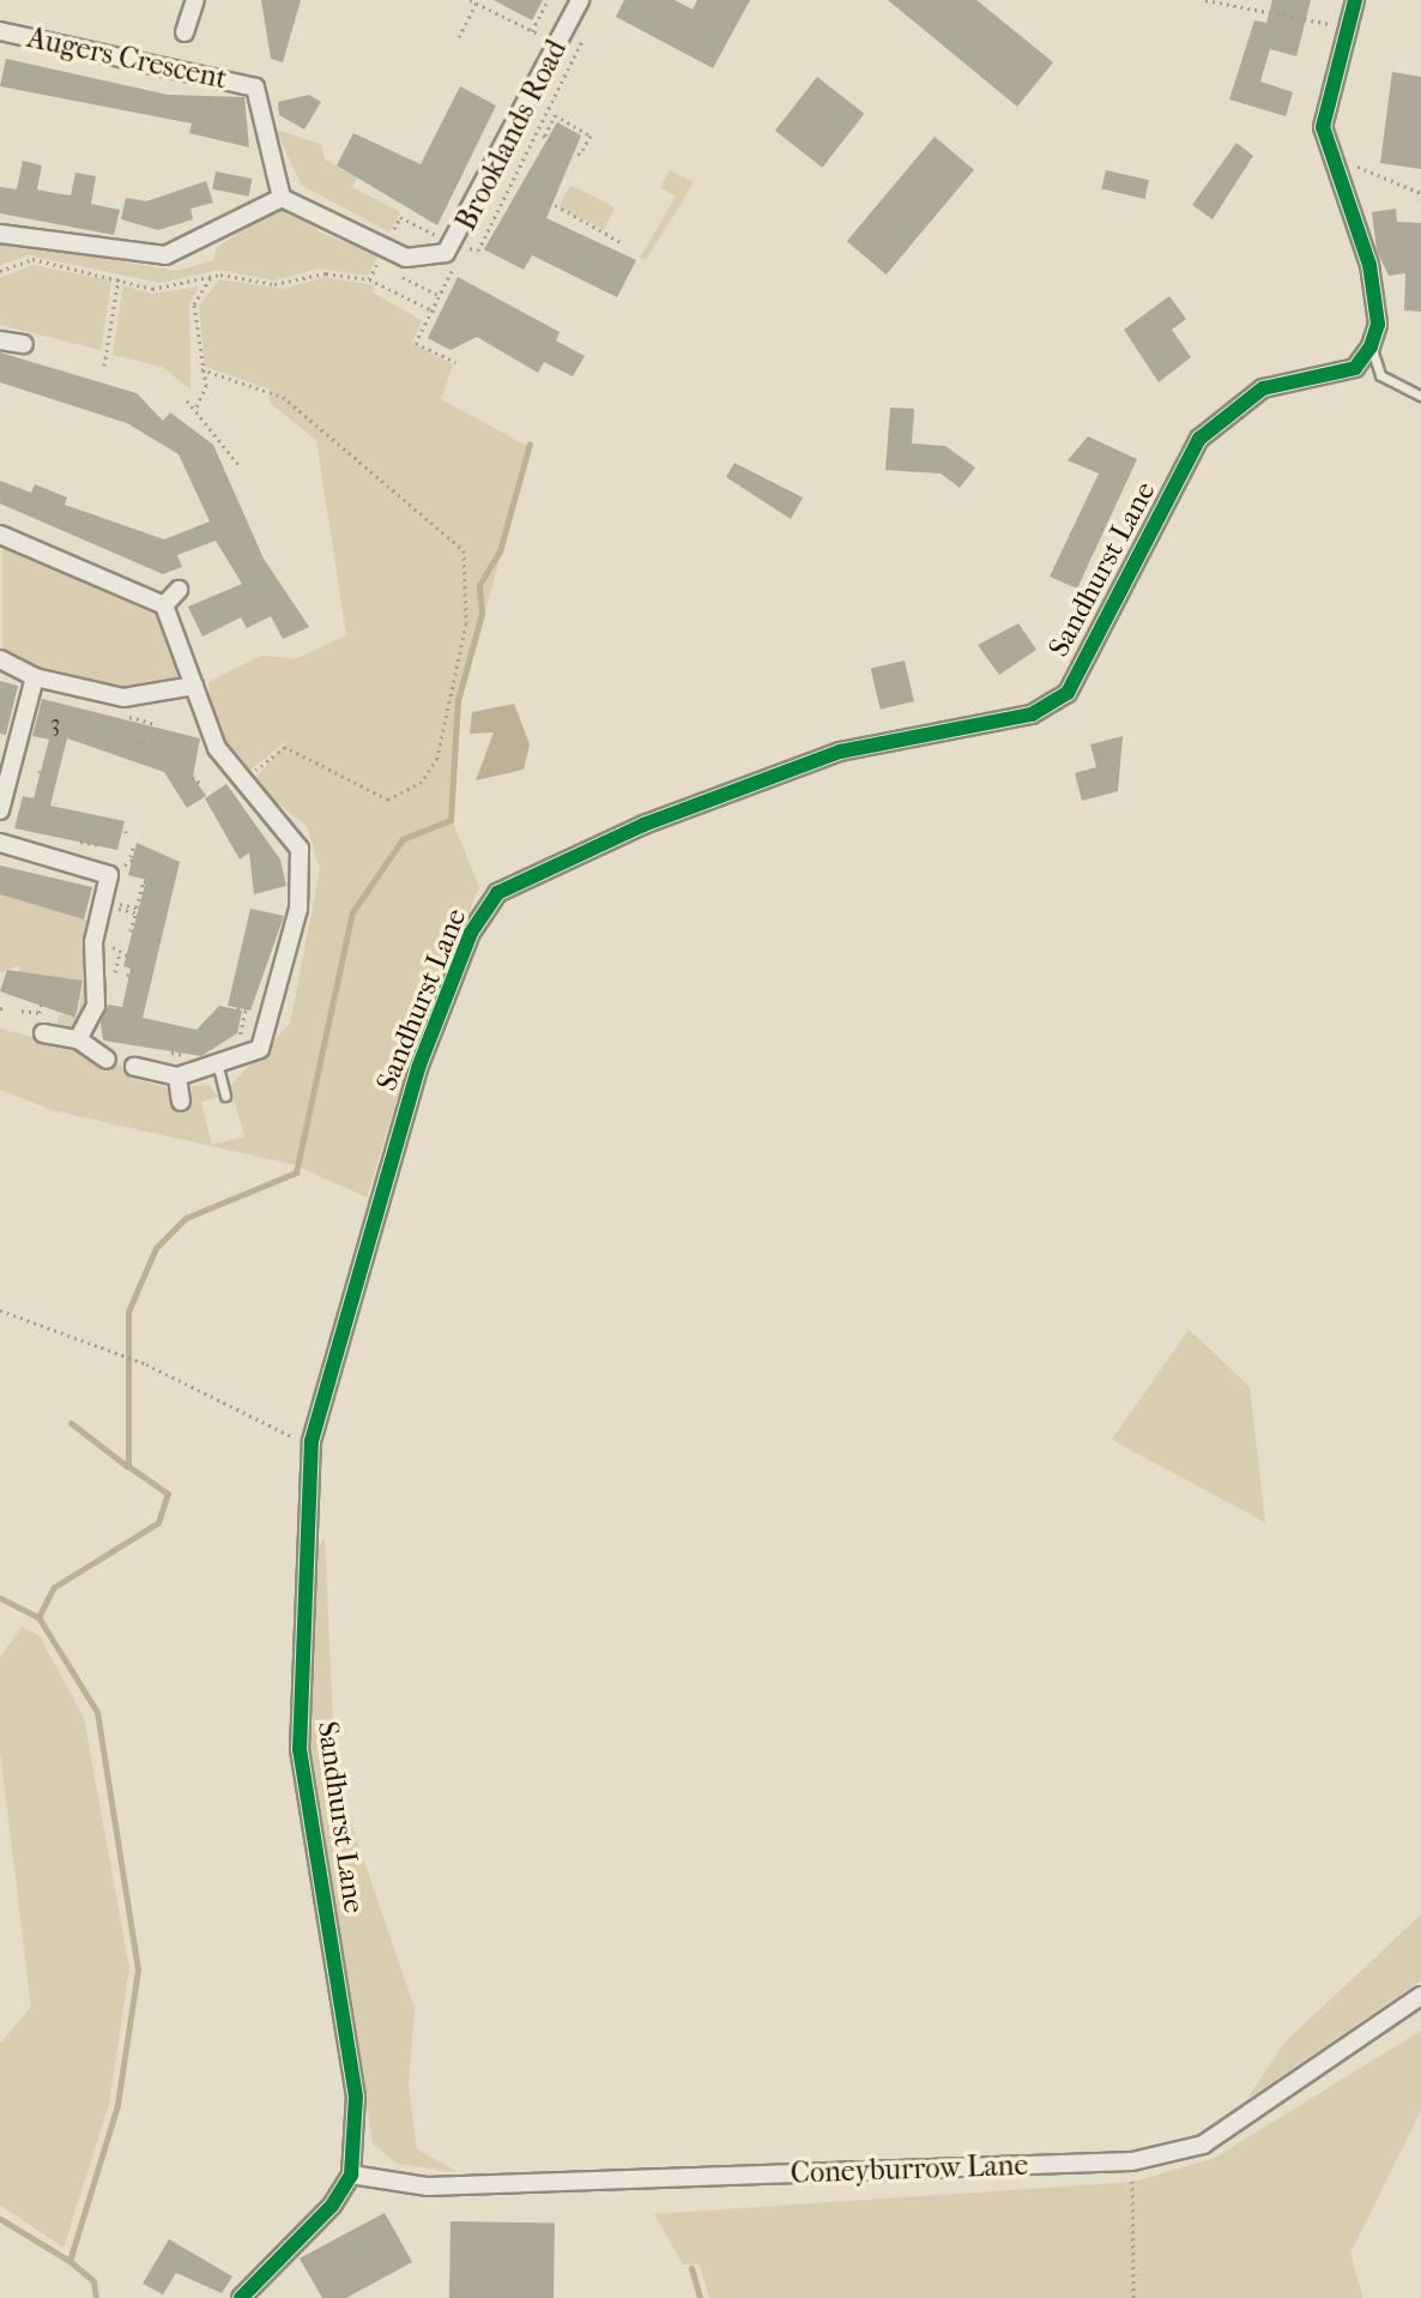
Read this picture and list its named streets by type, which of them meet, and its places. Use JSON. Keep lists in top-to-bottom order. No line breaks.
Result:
{"streets":{"street":["Augers Crescent","Brooklands Road","Sandhurst Lane","Coneyburrow Lane"]},"crossings":[["Augers Crescent","Brooklands Road"],["Sandhurst Lane","Coneyburrow Lane"]],"house_numbers":["3"]}
